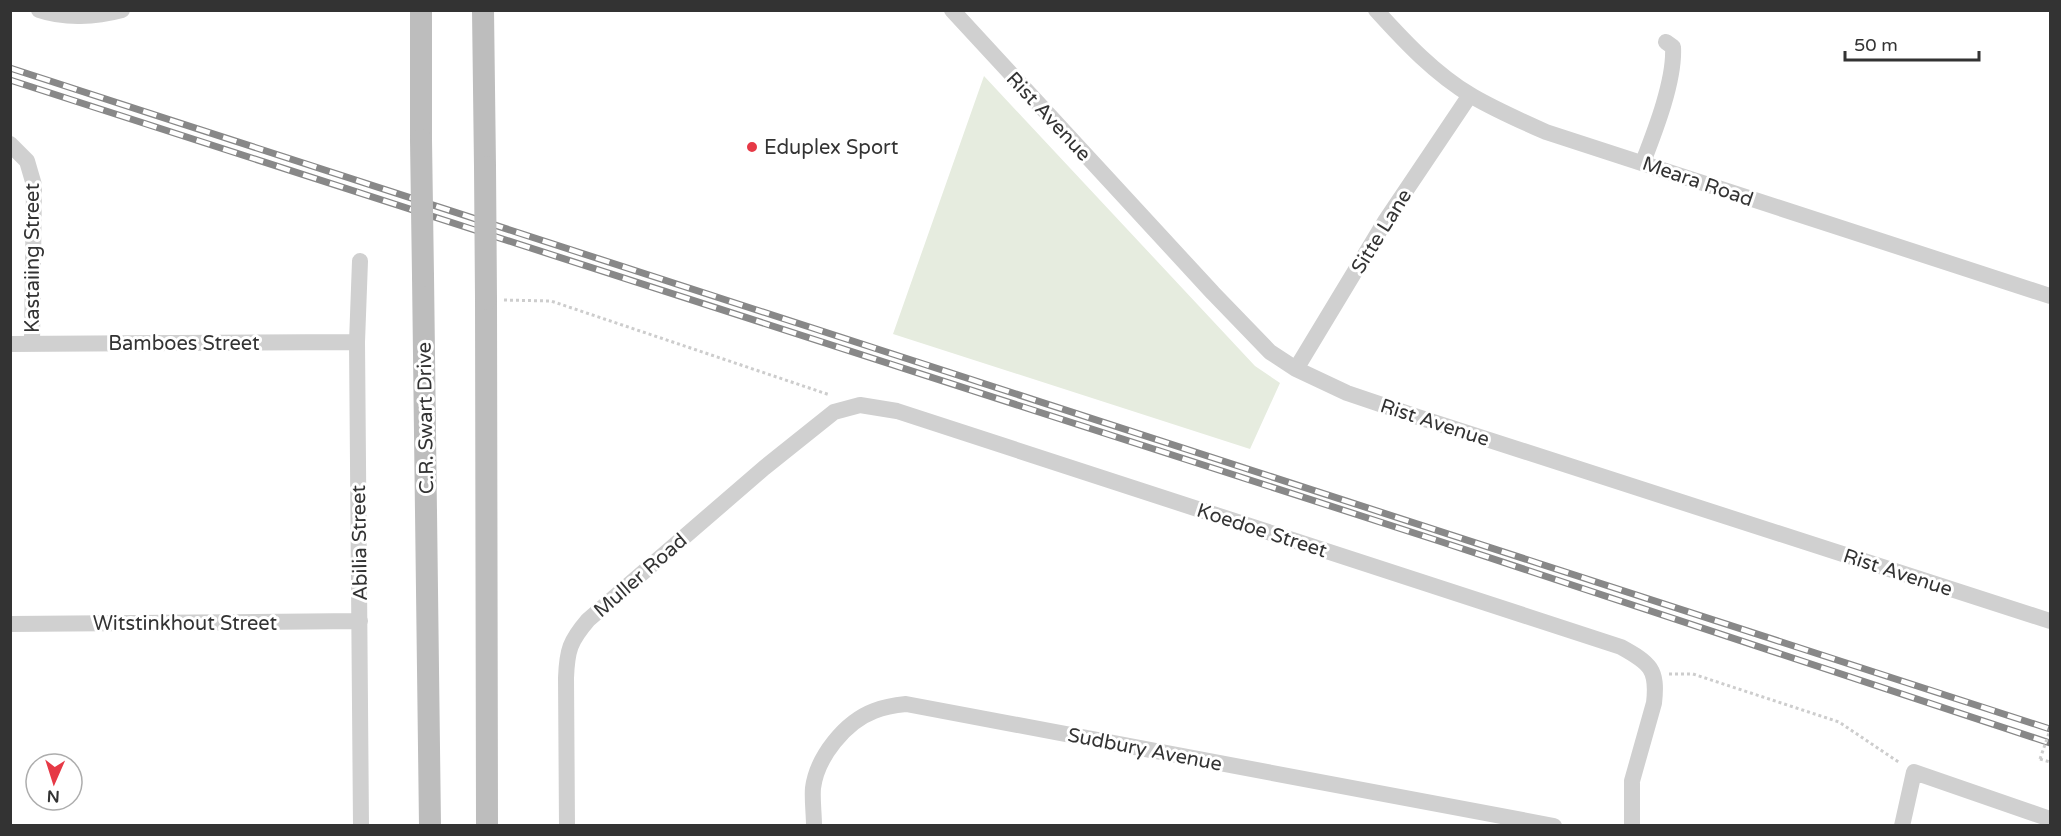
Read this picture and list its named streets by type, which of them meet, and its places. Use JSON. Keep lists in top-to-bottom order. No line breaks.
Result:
{"streets":{"main road":["C.R. Swart Drive"],"street":["Rist Avenue","Meara Road","Sitte Lane","Kastaiing Street","Bamboes Street","Koedoe Street","Abilia Street","Muller Road","Witstinkhout Street","Sudbury Avenue"]},"crossings":[["Rist Avenue","Sitte Lane"],["Meara Road","Sitte Lane"],["Kastaiing Street","Bamboes Street"],["Bamboes Street","Abilia Street"],["Koedoe Street","Muller Road"],["Abilia Street","Witstinkhout Street"]],"places":["Eduplex Sport"],"scale_bar":"50 m","north":"bottom"}
